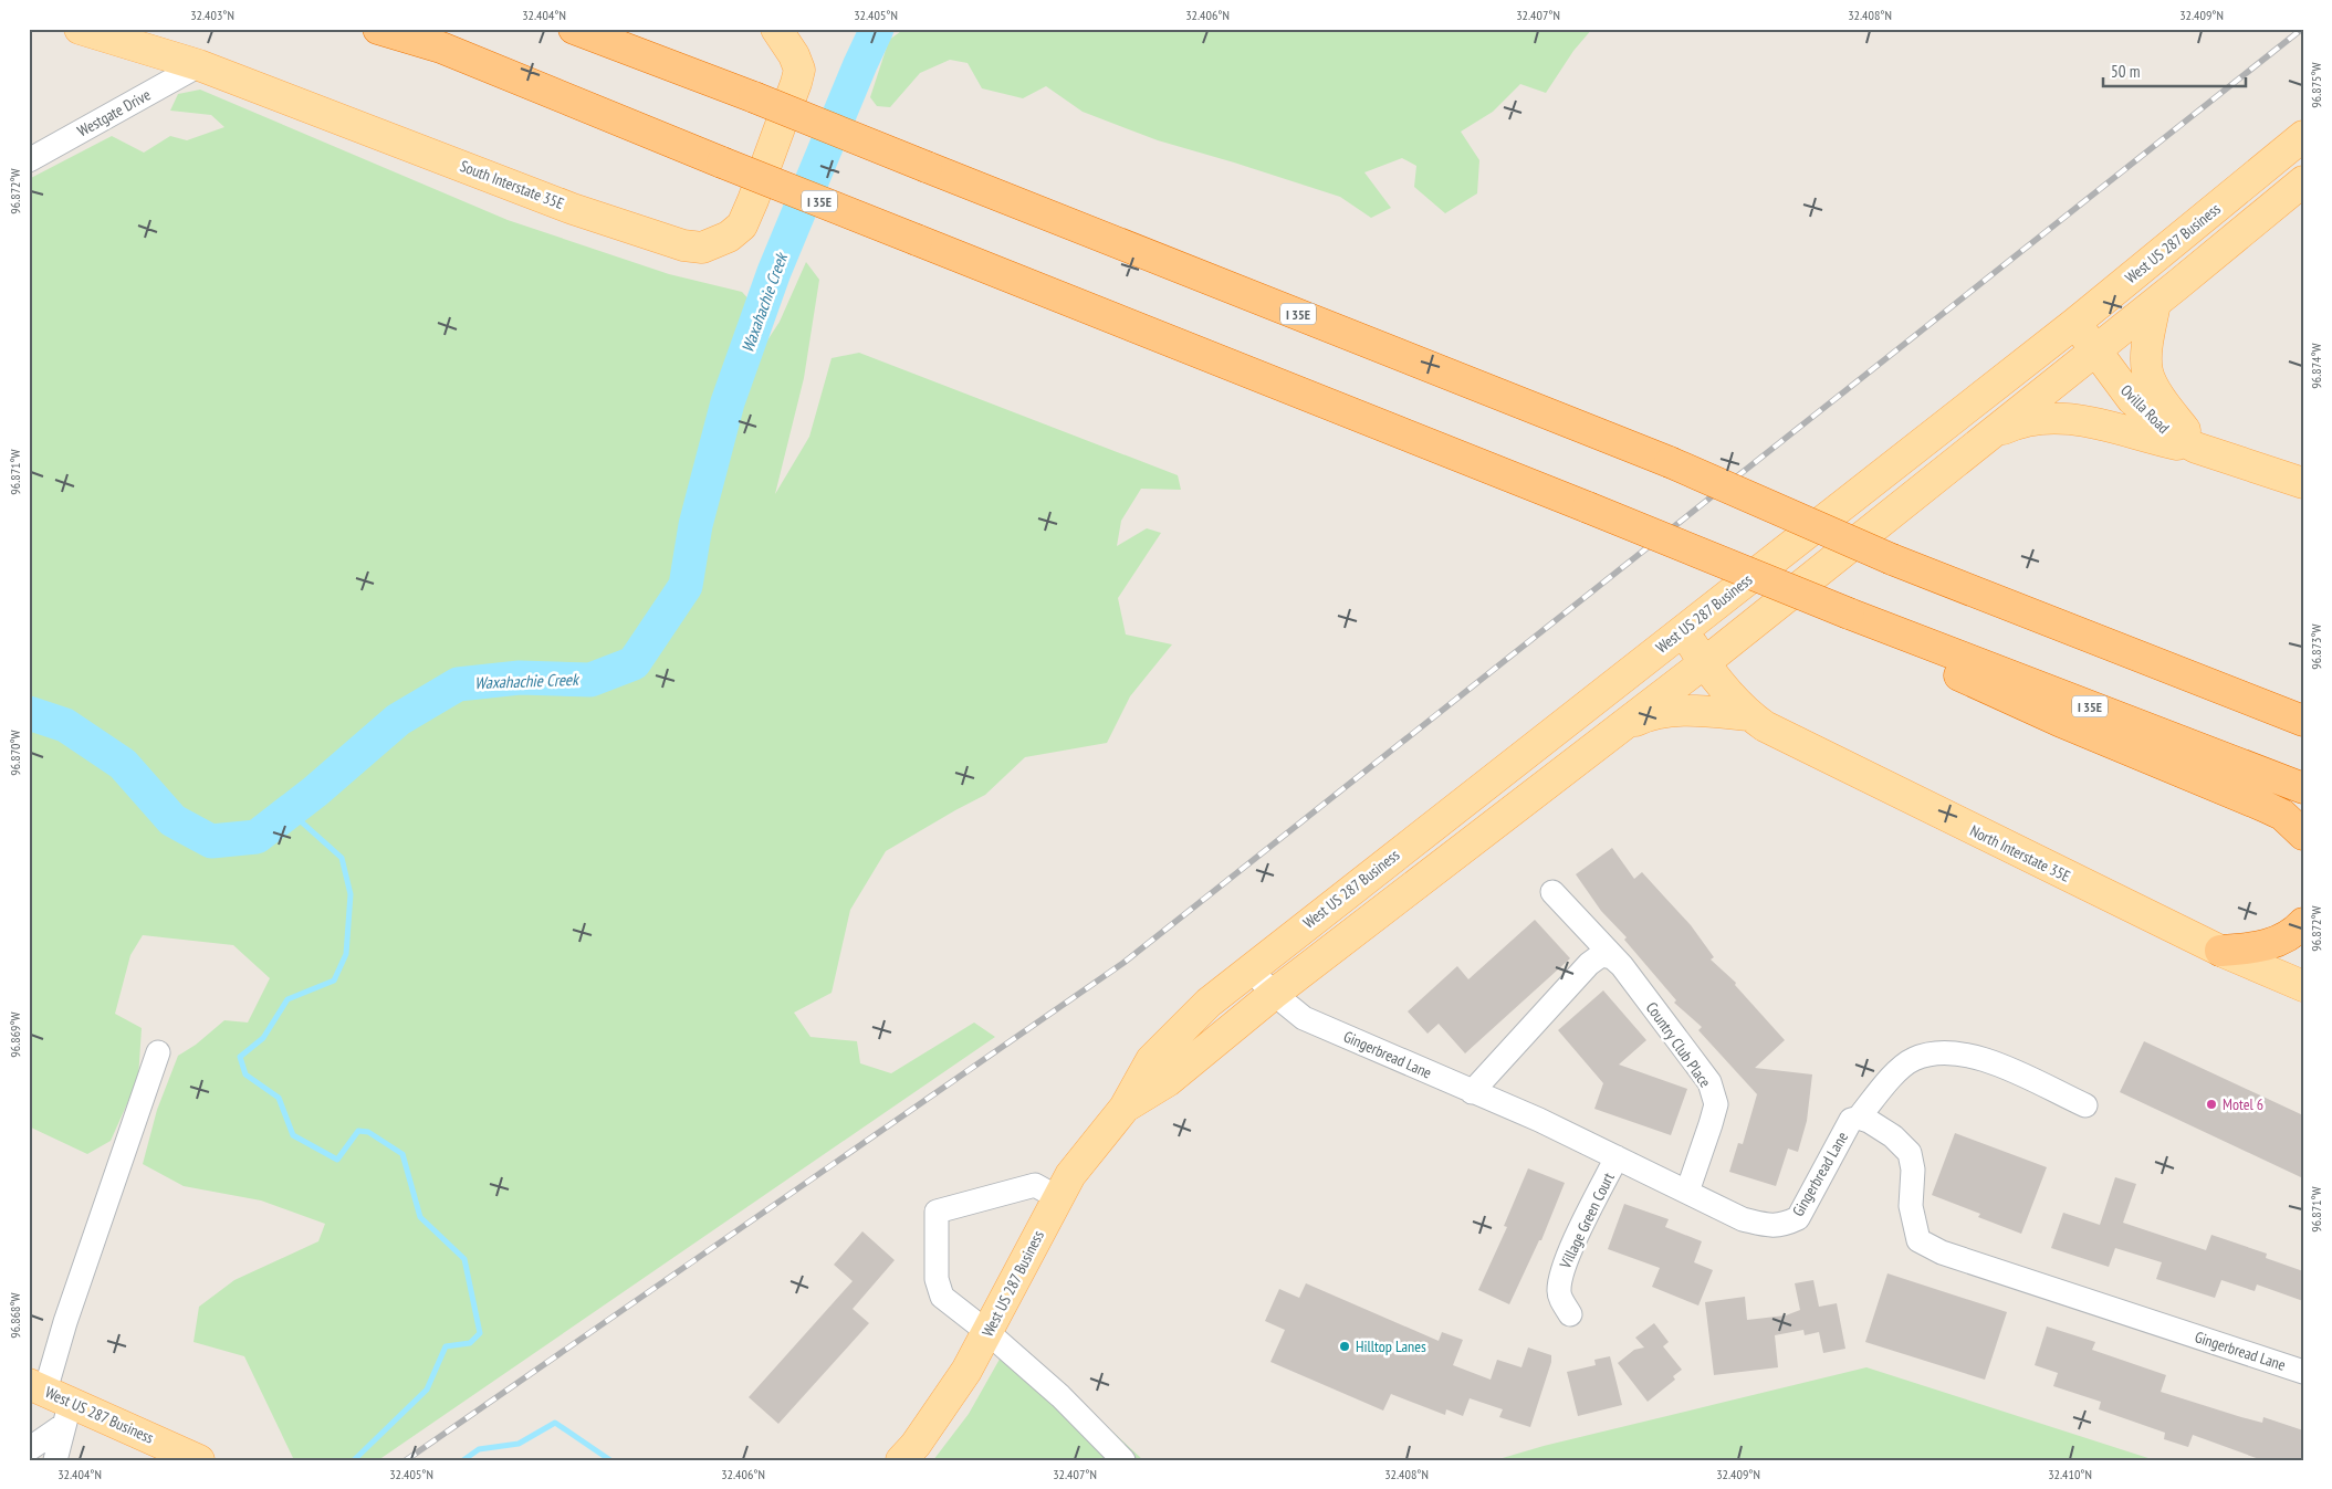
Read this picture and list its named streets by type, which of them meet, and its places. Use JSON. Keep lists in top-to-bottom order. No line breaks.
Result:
{"streets":{"highway":["I 35E"],"main road":["South Interstate 35E","West US 287 Business","Ovilla Road","North Interstate 35E"],"street":["Westgate Drive","Country Club Place","Gingerbread Lane","Village Green Court"]},"crossings":[["Westgate Drive","South Interstate 35E"],["West US 287 Business","Ovilla Road"],["West US 287 Business","North Interstate 35E"],["West US 287 Business","Gingerbread Lane"],["Country Club Place","Gingerbread Lane"],["Gingerbread Lane","Village Green Court"]],"water":["Waxahachie Creek"],"places":["Motel 6","Hilltop Lanes"],"scale_bar":"50 m","coordinates":["32.403°N","32.404°N","32.405°N","32.406°N","32.407°N","32.408°N","32.409°N","96.875°W","96.872°W","96.874°W","96.871°W","96.873°W","96.870°W","96.869°W","96.868°W","32.410°N"]}
